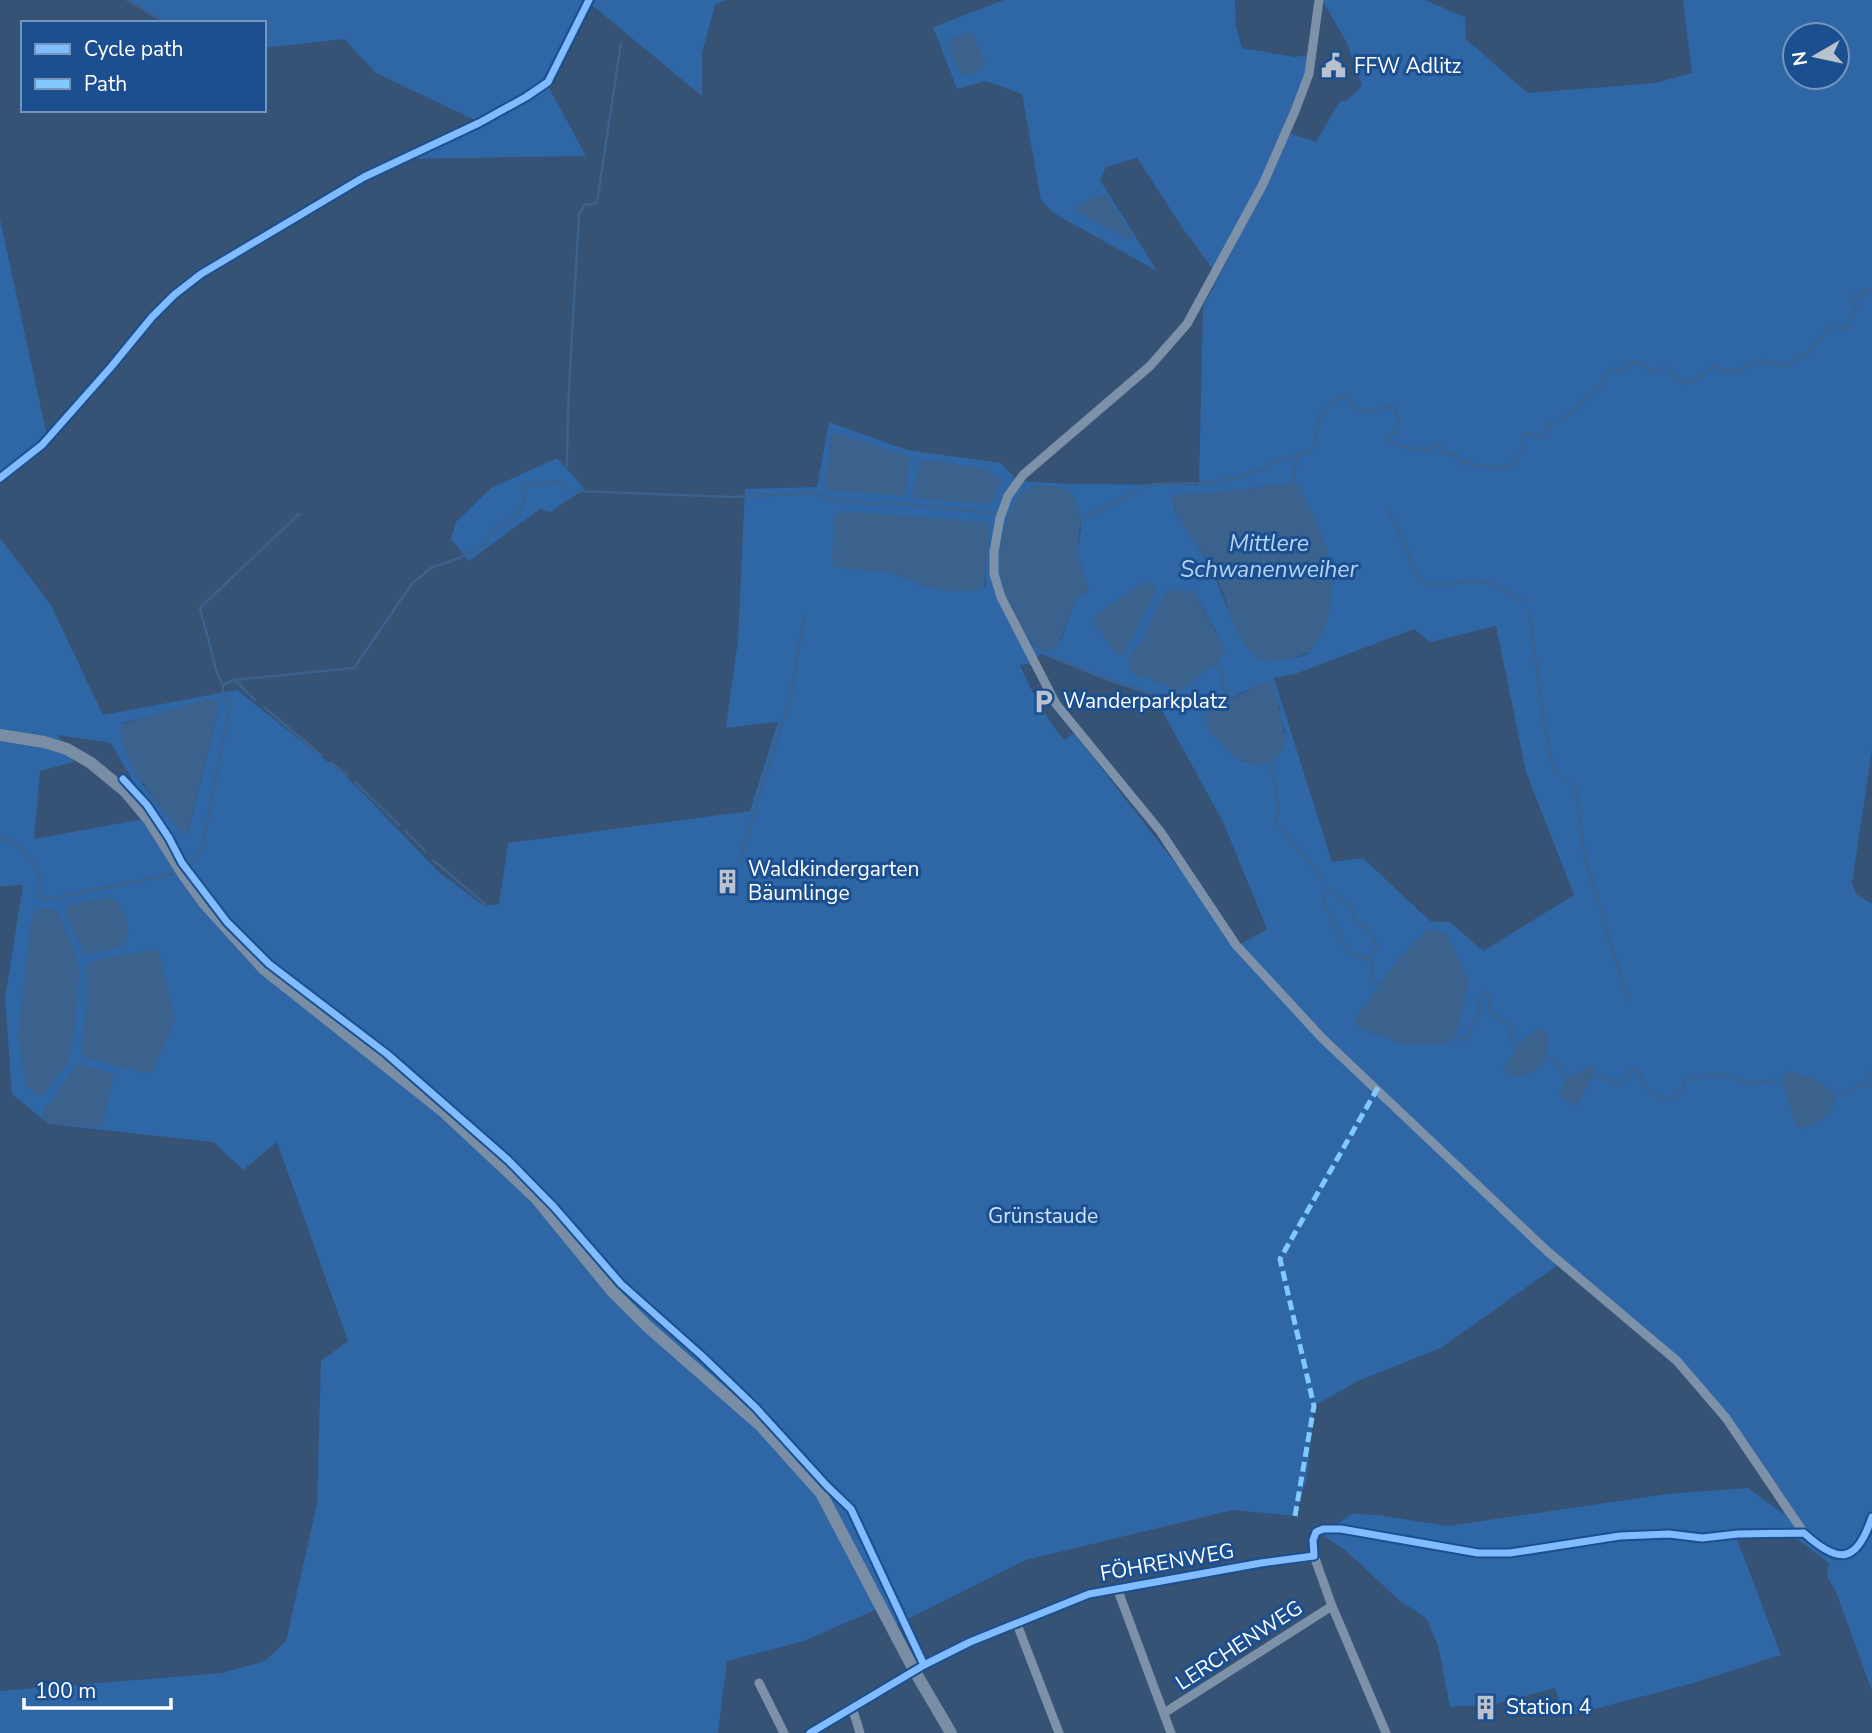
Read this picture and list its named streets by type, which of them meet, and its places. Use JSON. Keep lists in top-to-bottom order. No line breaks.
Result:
{"streets":{"street":["FÖHRENWEG","LERCHENWEG"]},"crossings":[["FÖHRENWEG","LERCHENWEG"]],"water":["Mittlere Schwanenweiher"],"parks":["Grünstaude"],"places":{"public building":["FFW Adlitz"],"parking":["Wanderparkplatz"],"building":["Waldkindergarten Bäumlinge","Station 4"]},"legend":["Cycle path","Path"],"scale_bar":"100 m","north":"left"}
